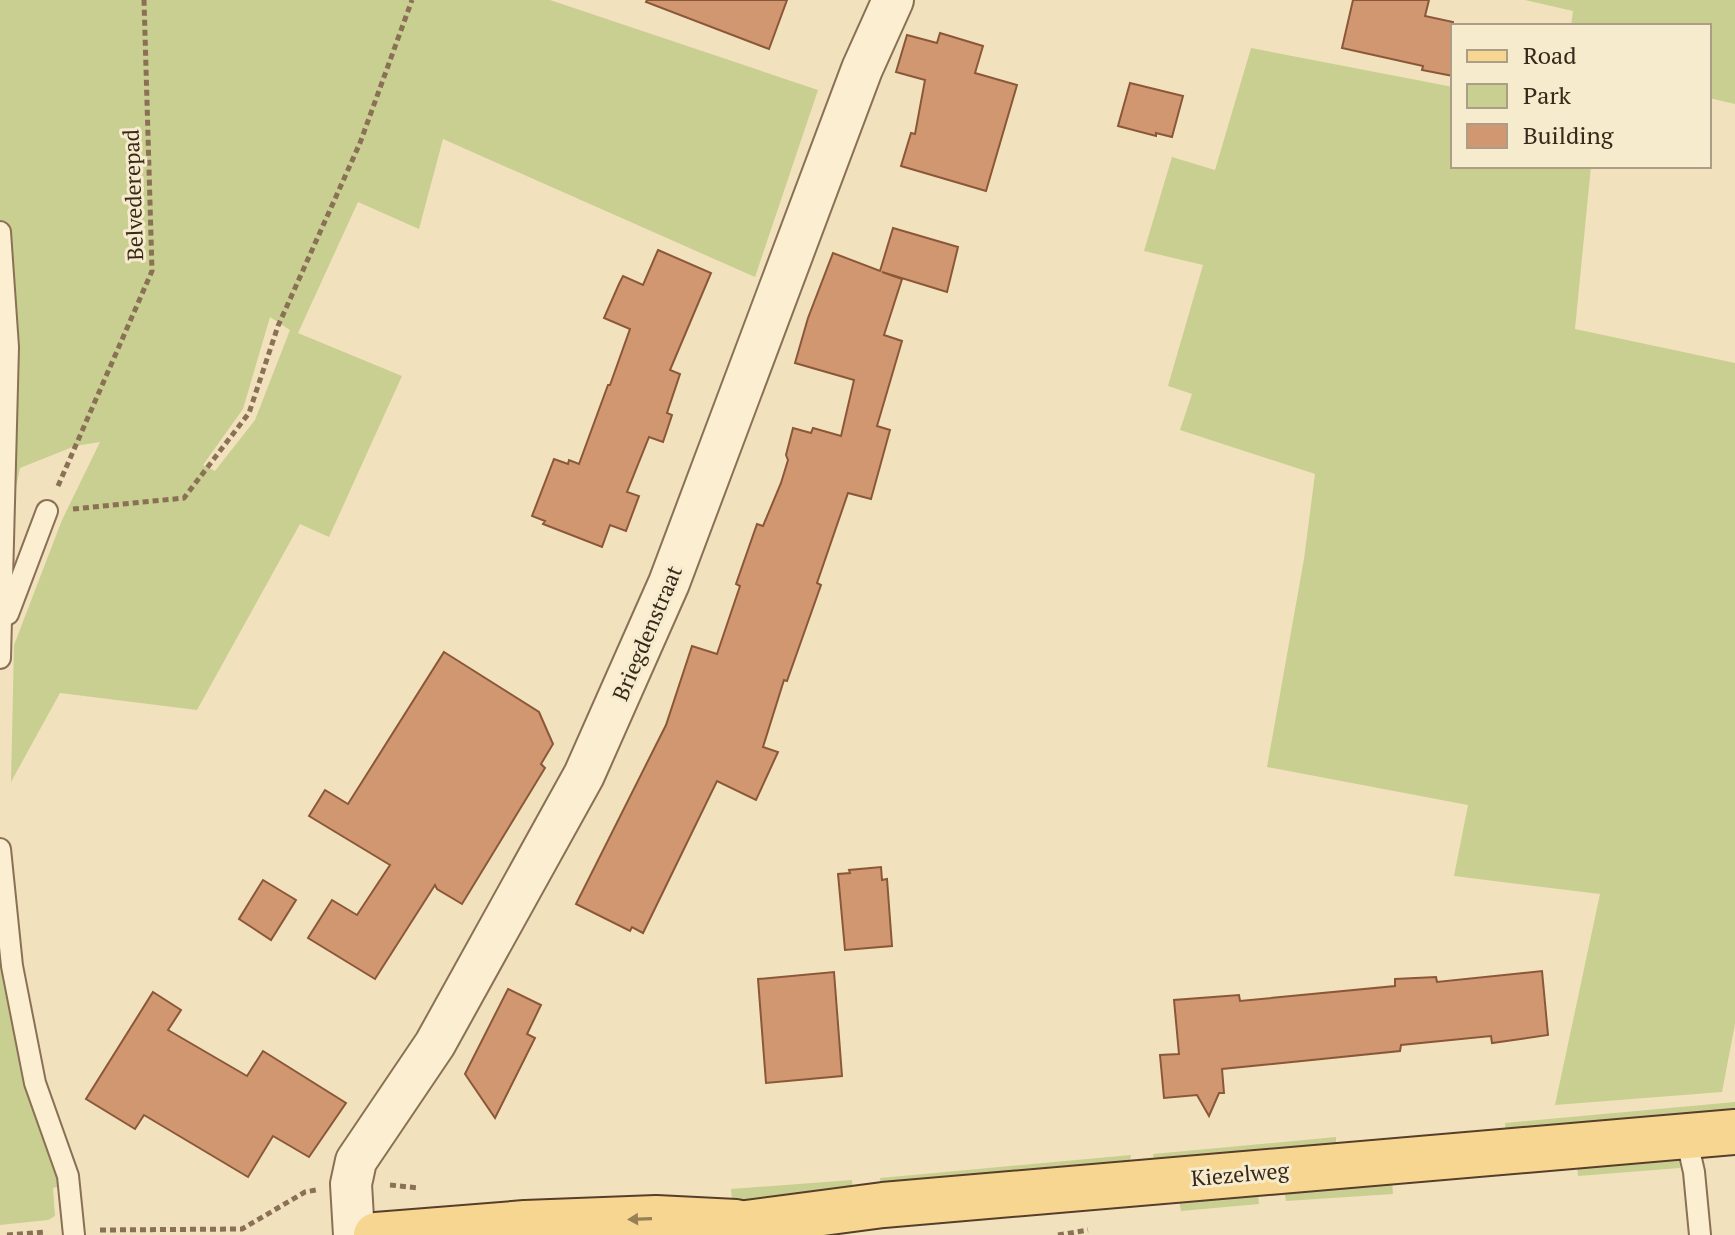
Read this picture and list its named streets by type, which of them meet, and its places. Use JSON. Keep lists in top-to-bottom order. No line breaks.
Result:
{"streets":{"main road":["Kiezelweg"],"street":["Briegdenstraat"],"path":["Belvederepad"]},"legend":["Road","Park","Building"]}
